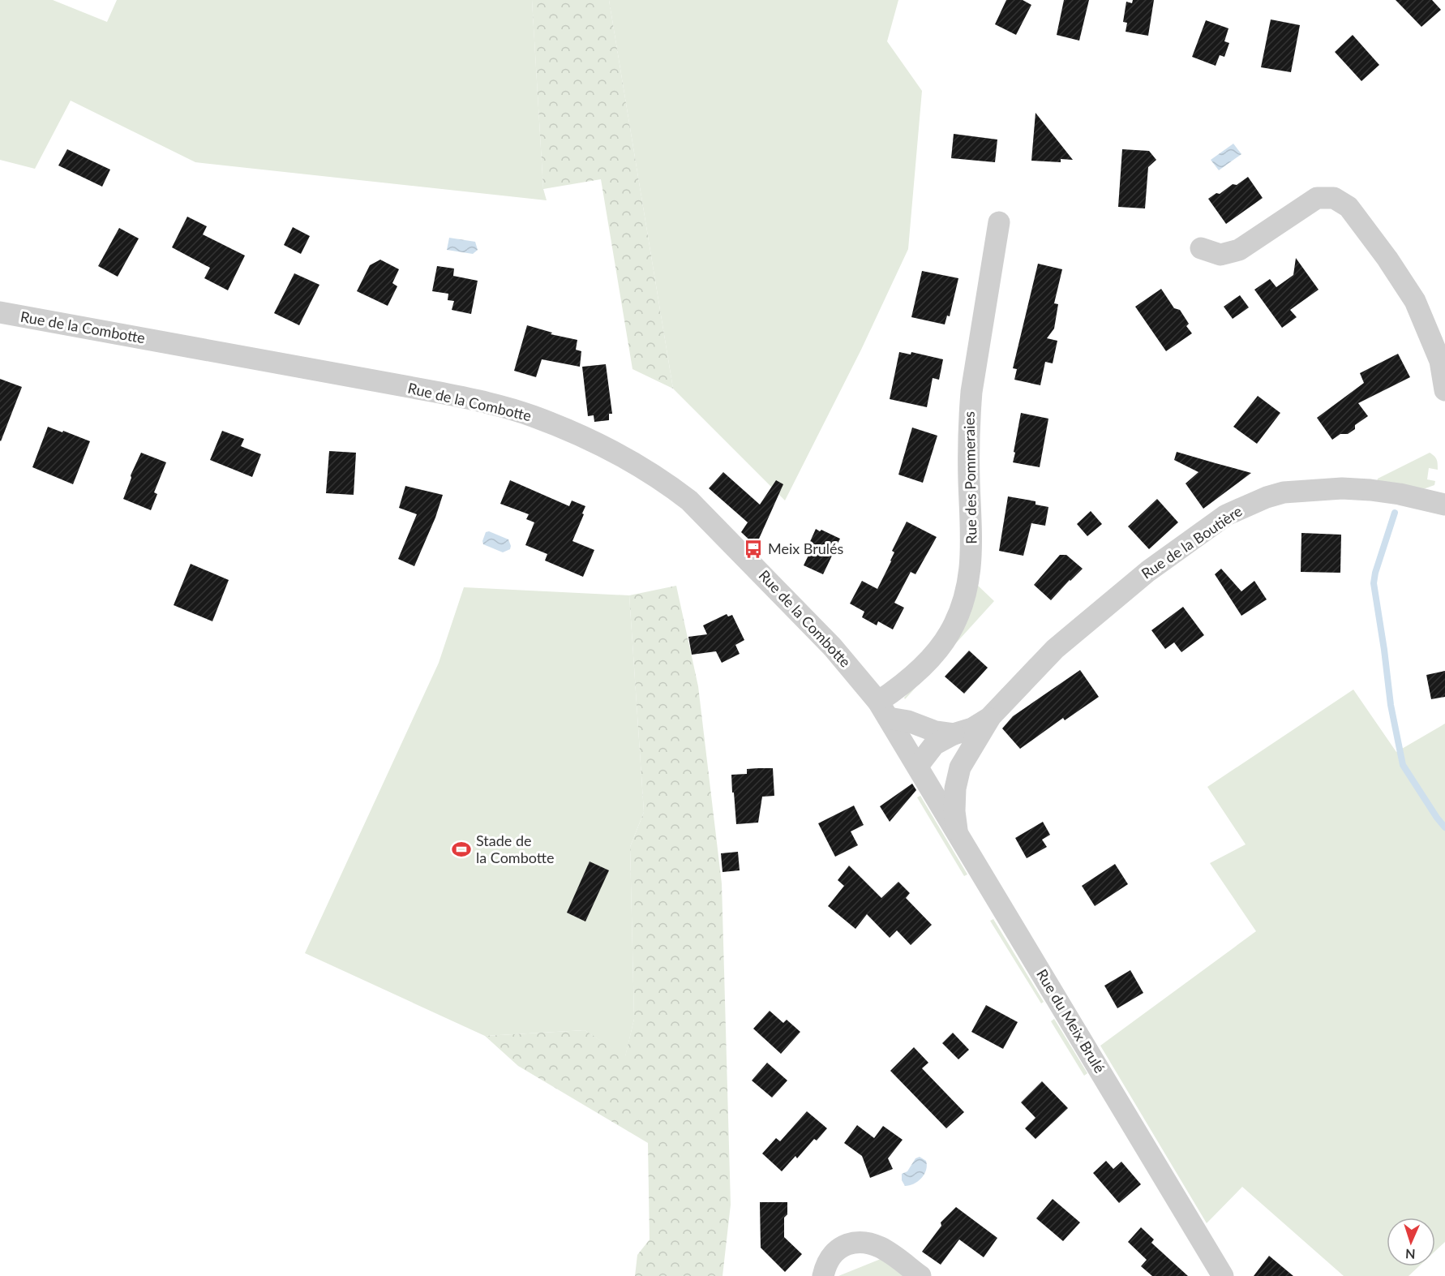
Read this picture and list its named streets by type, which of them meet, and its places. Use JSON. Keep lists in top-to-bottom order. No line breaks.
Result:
{"streets":{"street":["Rue de la Combotte","Rue des Pommeraies","Rue de la Boutière","Rue du Meix Brulé"]},"crossings":[["Rue de la Combotte","Rue des Pommeraies"],["Rue de la Combotte","Rue de la Boutière"],["Rue de la Combotte","Rue du Meix Brulé"],["Rue de la Boutière","Rue du Meix Brulé"]],"places":{"bus stop":["Meix Brulés"],"sports":["Stade de la Combotte"]},"north":"bottom"}
